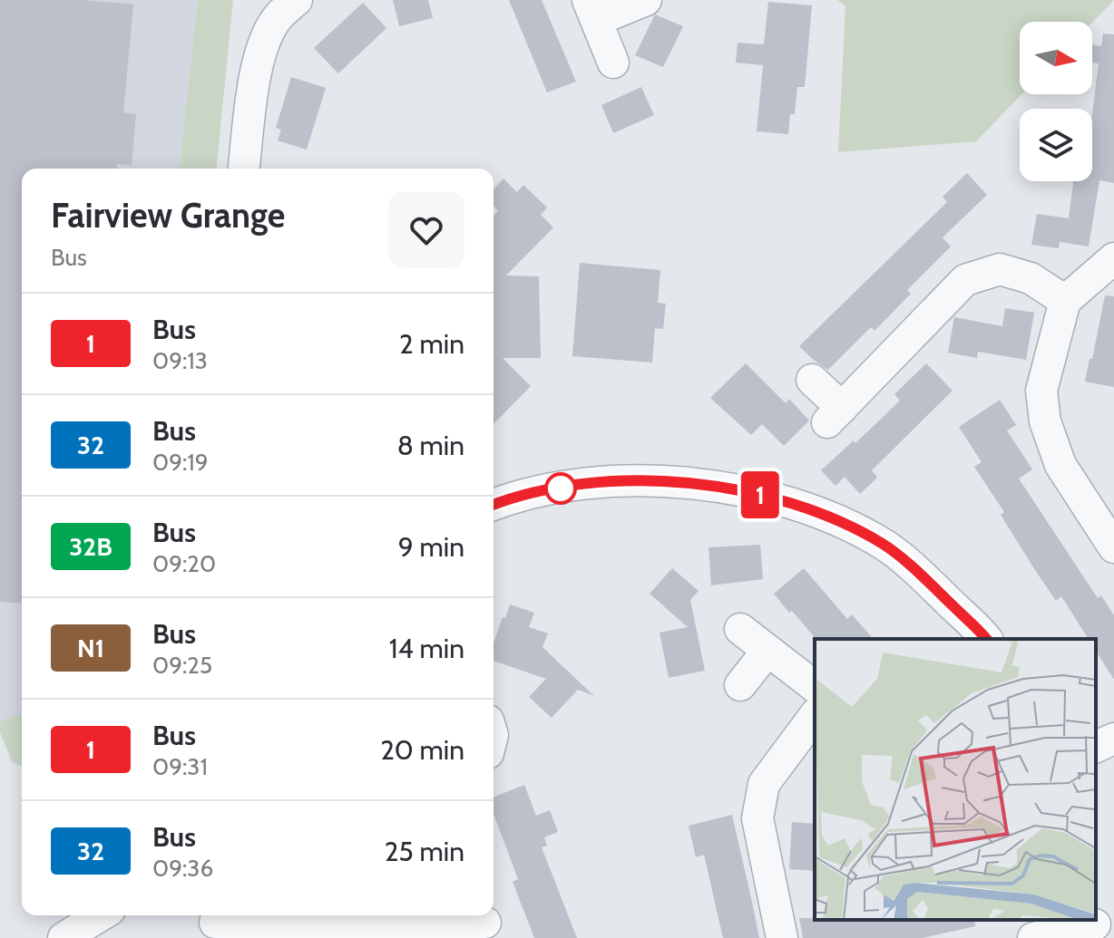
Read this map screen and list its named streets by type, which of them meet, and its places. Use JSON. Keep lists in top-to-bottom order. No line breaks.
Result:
{"lines":["bus line 1"],"north":"right","page":{"on_map":"1","heading":["Fairview Grange","Bus"],"list":[{"mark":"1","name":"Bus","note":"09:13","value":"2 min"},{"mark":"32","name":"Bus","note":"09:19","value":"8 min"},{"mark":"32B","name":"Bus","note":"09:20","value":"9 min"},{"mark":"N1","name":"Bus","note":"09:25","value":"14 min"},{"mark":"1","name":"Bus","note":"09:31","value":"20 min"},{"mark":"32","name":"Bus","note":"09:36","value":"25 min"}]}}
